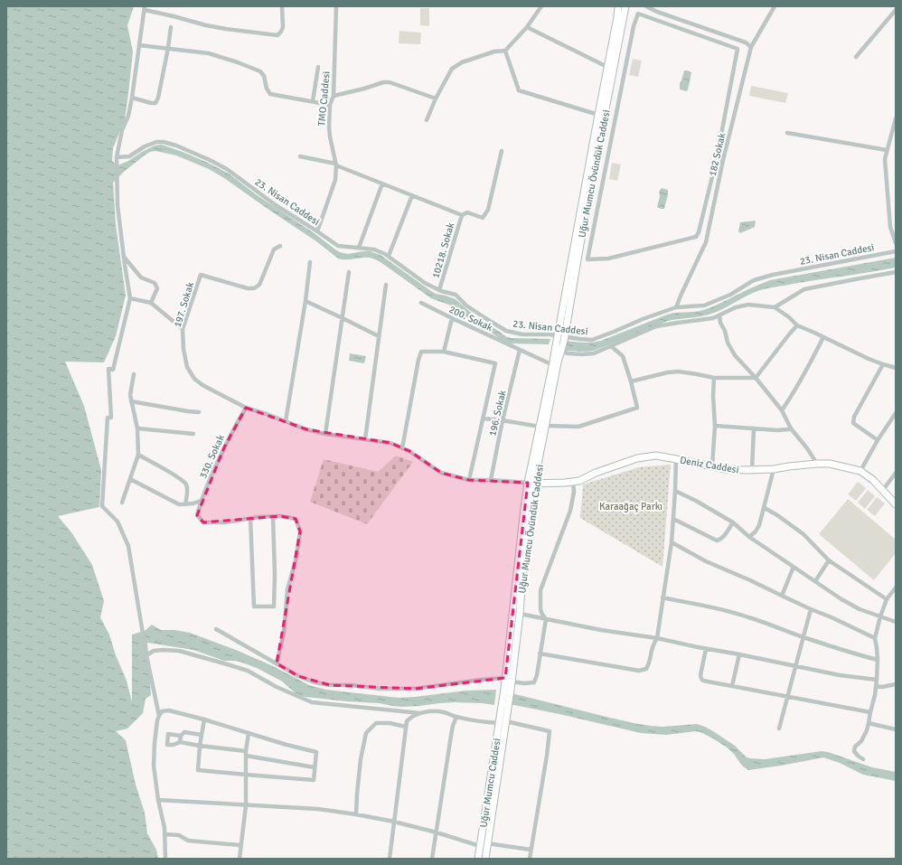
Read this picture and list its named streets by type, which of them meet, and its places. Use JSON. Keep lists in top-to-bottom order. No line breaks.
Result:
{"streets":{"street":["TMO Caddesi","182 Sokak","Uğur Mumcu Övündük Caddesi","23. Nisan Caddesi","10218. Sokak","197. Sokak","200. Sokak","196. Sokak","330. Sokak","Deniz Caddesi","Uğur Mumcu Caddesi"]},"crossings":[["TMO Caddesi","23. Nisan Caddesi"],["182 Sokak","23. Nisan Caddesi"],["Uğur Mumcu Övündük Caddesi","23. Nisan Caddesi"],["Uğur Mumcu Övündük Caddesi","200. Sokak"],["Uğur Mumcu Övündük Caddesi","Deniz Caddesi"],["Uğur Mumcu Övündük Caddesi","Uğur Mumcu Caddesi"],["23. Nisan Caddesi","10218. Sokak"],["197. Sokak","330. Sokak"],["200. Sokak","196. Sokak"]],"parks":["Karaağaç Parkı"]}
